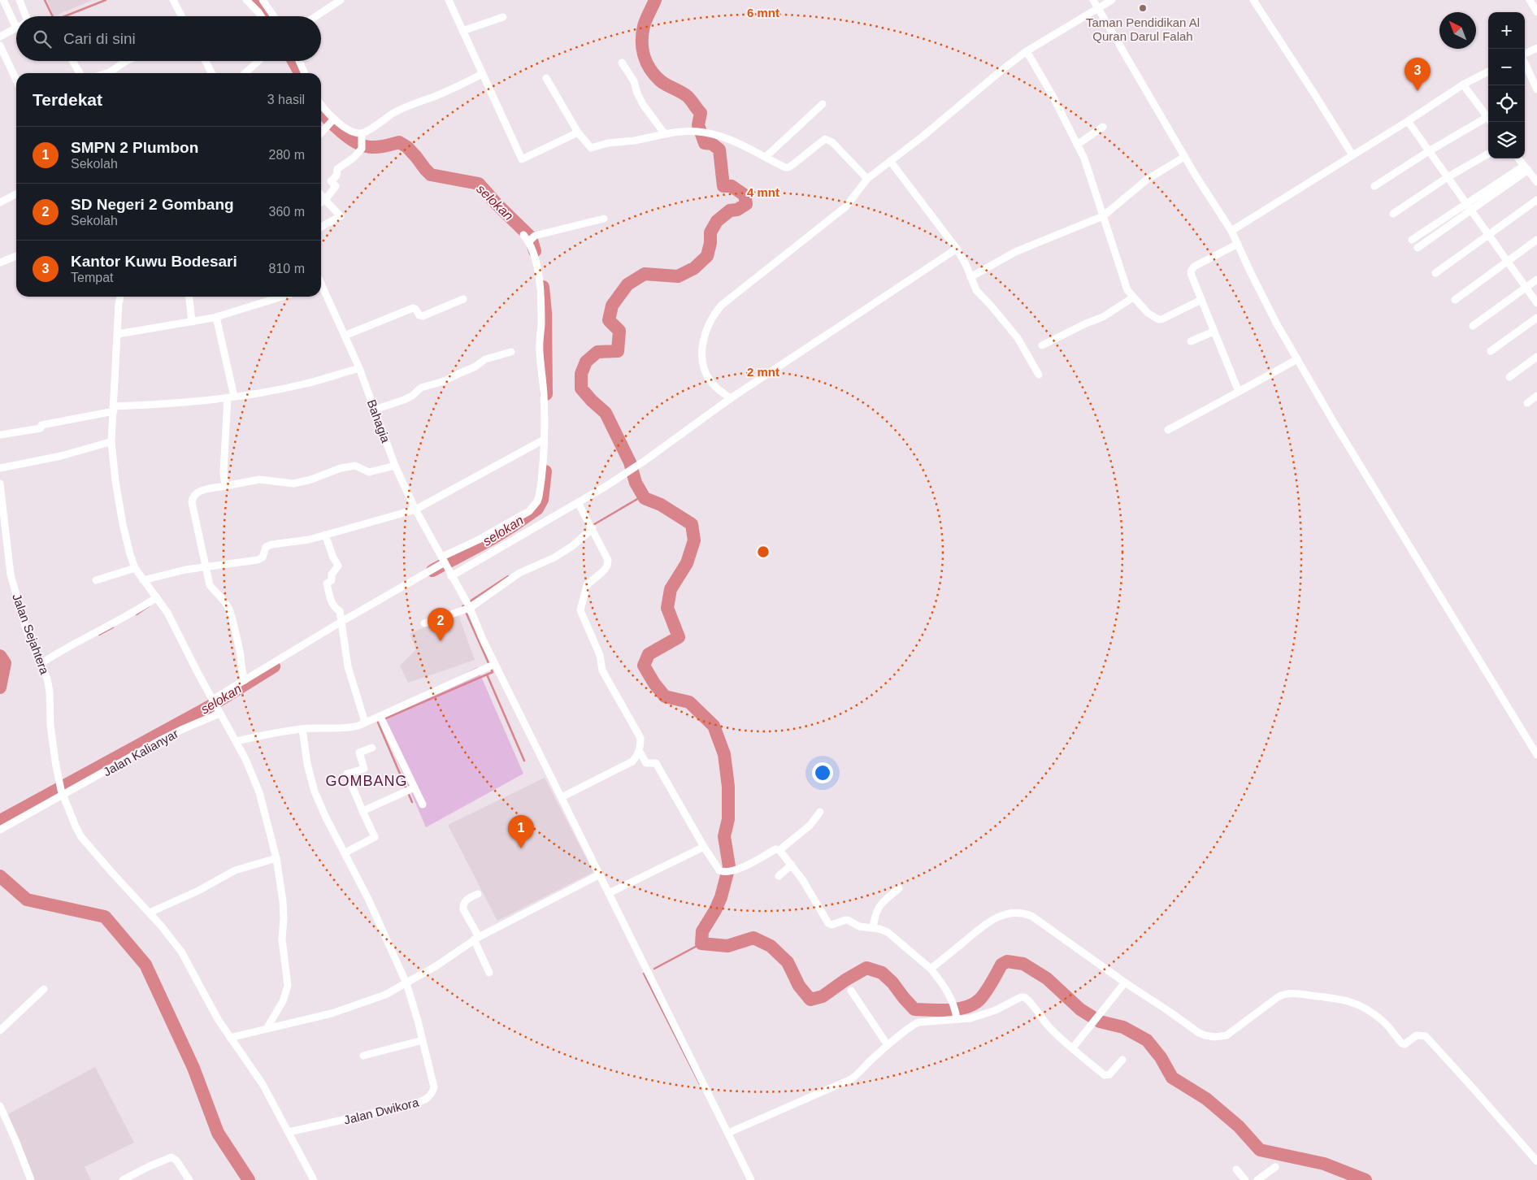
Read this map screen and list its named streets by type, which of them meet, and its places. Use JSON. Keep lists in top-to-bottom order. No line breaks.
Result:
{"streets":{"street":["Bahagia","Jalan Sejahtera","Jalan Kalianyar","Jalan Dwikora"]},"crossings":[["Jalan Sejahtera","Jalan Kalianyar"],["Jalan Sejahtera","Jalan Dwikora"]],"districts":["GOMBANG"],"water":["selokan"],"places":["Taman Pendidikan Al Quran Darul Falah"],"north":"top left","page":{"map_buttons":["+","−"],"search":"Cari di sini","pins":["3","2","1"],"heading":["Terdekat","3 hasil"],"list":[{"mark":"1","name":"SMPN 2 Plumbon","note":"Sekolah","value":"280 m"},{"mark":"2","name":"SD Negeri 2 Gombang","note":"Sekolah","value":"360 m"},{"mark":"3","name":"Kantor Kuwu Bodesari","note":"Tempat","value":"810 m"}]},"rings":["6 mnt","4 mnt","2 mnt"]}
